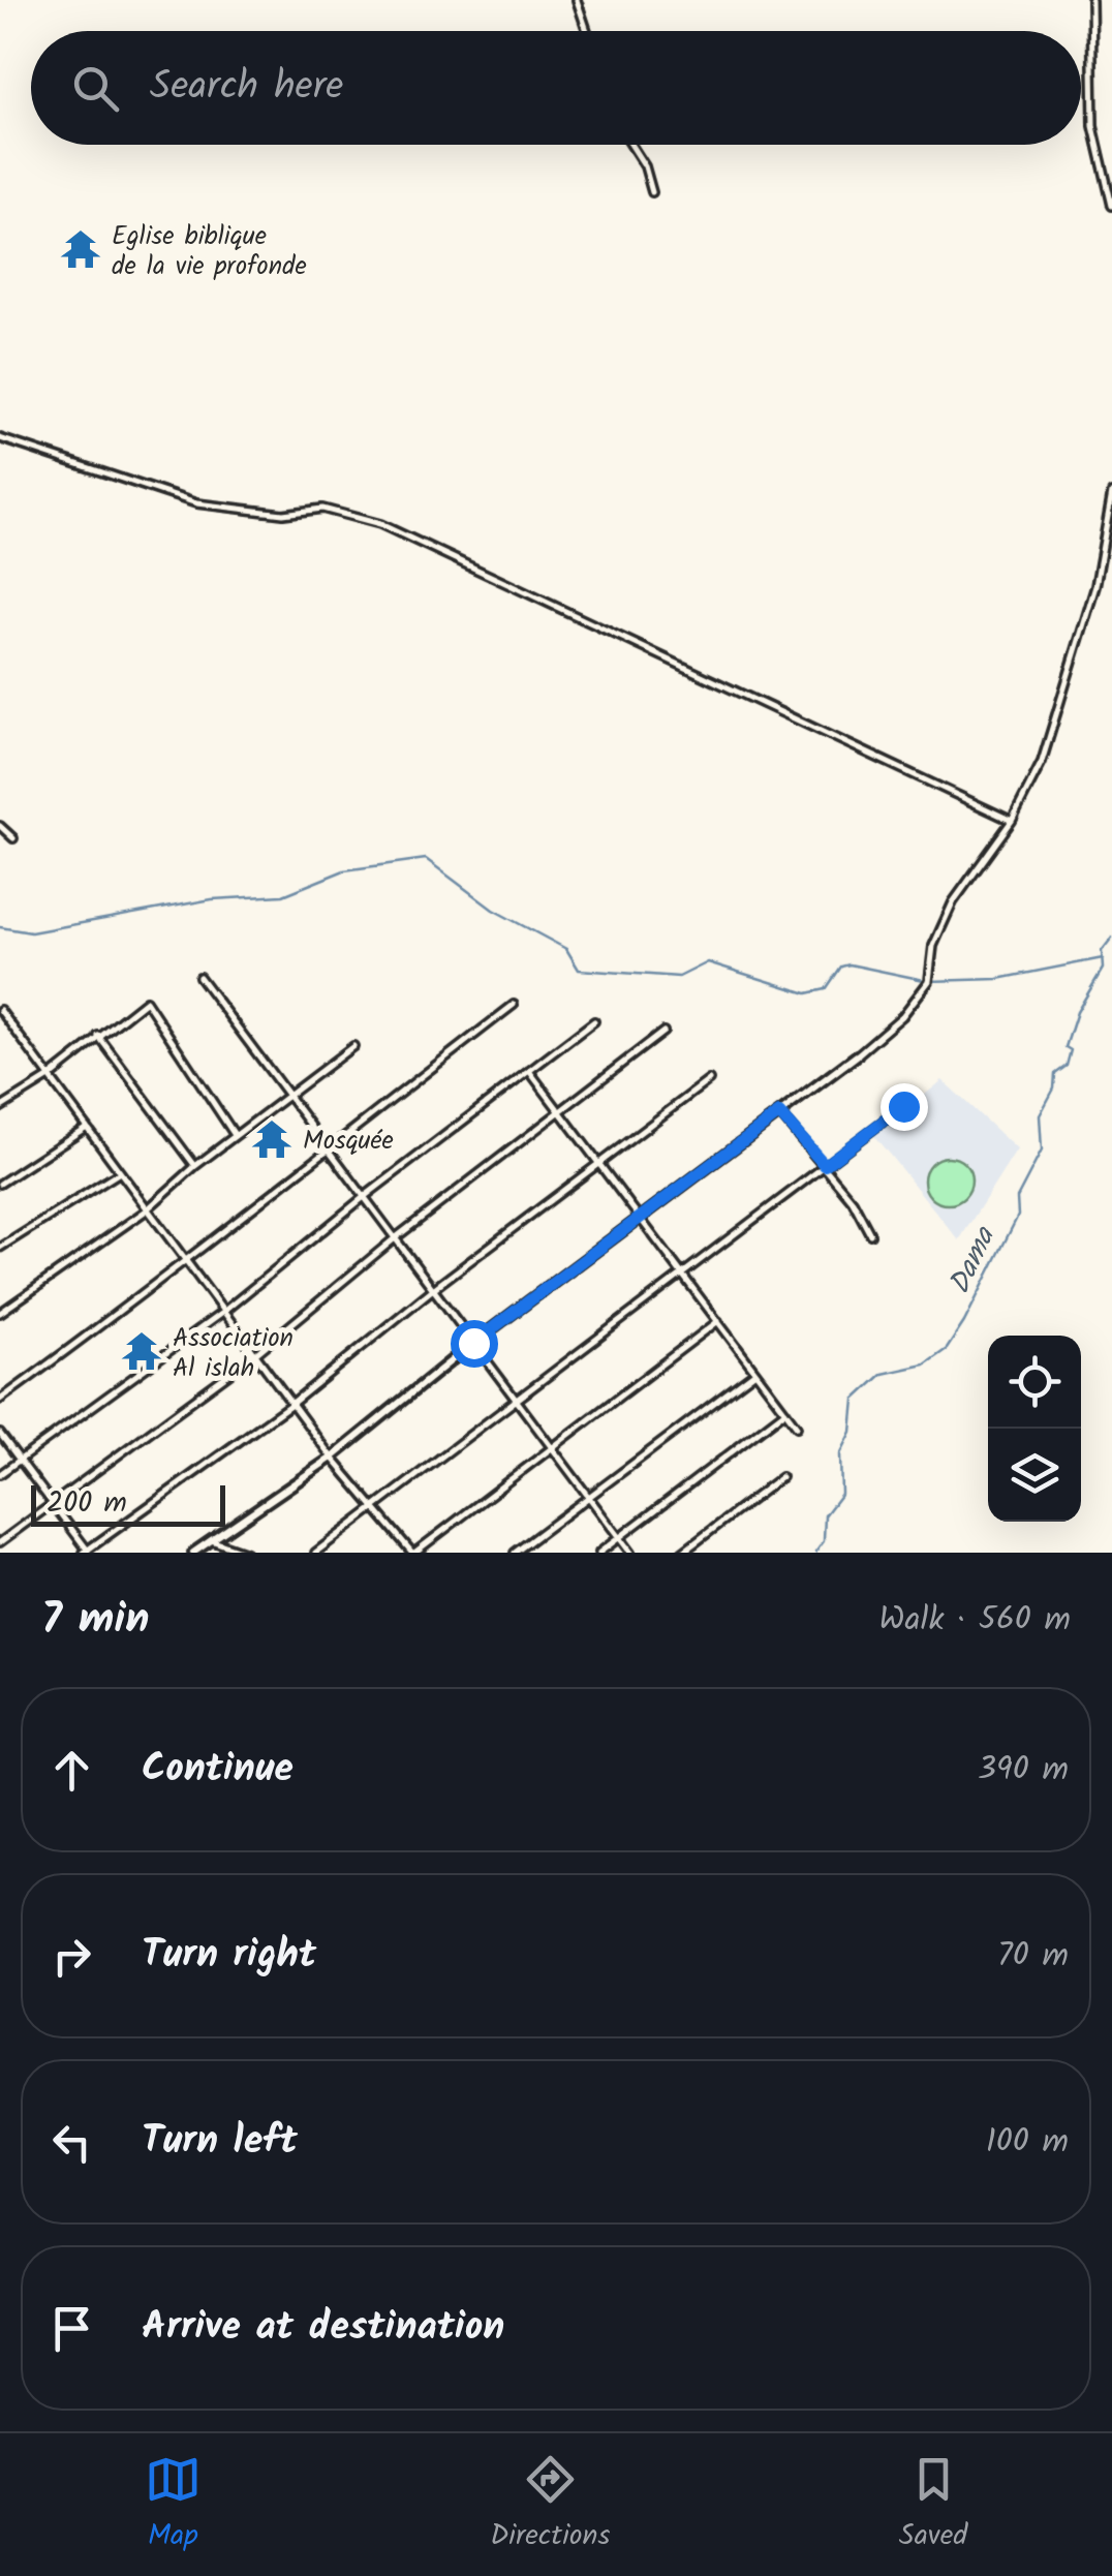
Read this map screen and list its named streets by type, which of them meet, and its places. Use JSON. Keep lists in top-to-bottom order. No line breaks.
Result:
{"water":["Dama"],"places":{"temple":["Eglise biblique de la vie profonde","Mosquée","Association Al islah"]},"scale_bar":"200 m","page":{"search":"Search here","scale":"200 m","heading":["7 min","Walk · 560 m"],"list":[["Continue","390 m"],["Turn right","70 m"],["Turn left","100 m"],"Arrive at destination"],"nav":["Map","Directions","Saved"]}}
